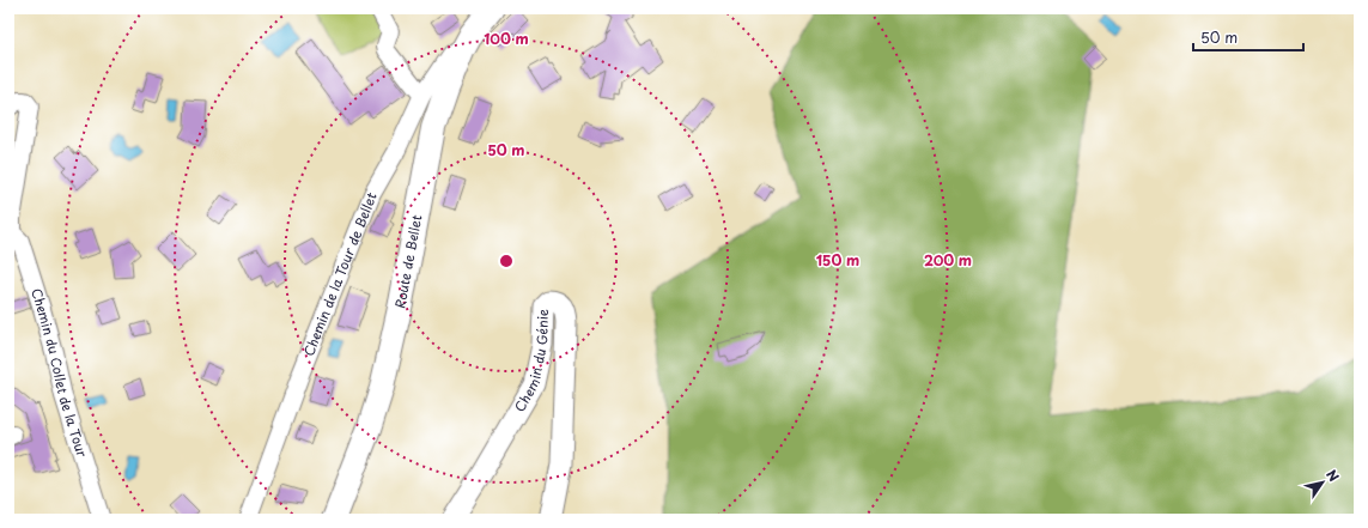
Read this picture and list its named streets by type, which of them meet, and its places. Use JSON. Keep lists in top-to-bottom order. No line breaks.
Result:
{"streets":{"main road":["Route de Bellet"],"street":["Chemin de la Tour de Bellet","Chemin du Génie","Chemin du Collet de la Tour"]},"crossings":[["Route de Bellet","Chemin de la Tour de Bellet"]],"scale_bar":"50 m","north":"top right","rings":["100 m","50 m","150 m","200 m"]}
